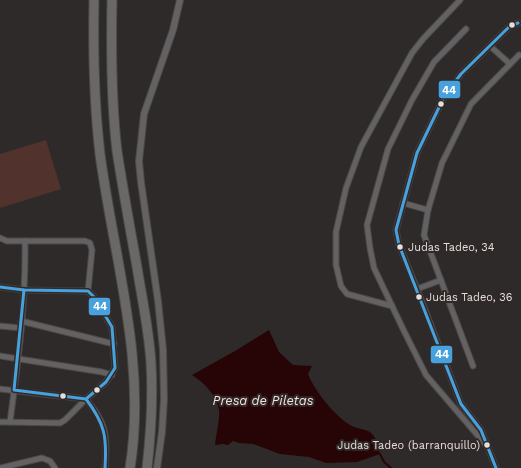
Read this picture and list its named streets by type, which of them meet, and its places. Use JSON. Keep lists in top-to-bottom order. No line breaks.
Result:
{"water":["Presa de Piletas"],"places":["Judas Tadeo, 34","Judas Tadeo, 36","Judas Tadeo (barranquillo)"],"lines":["transit line 44"]}
